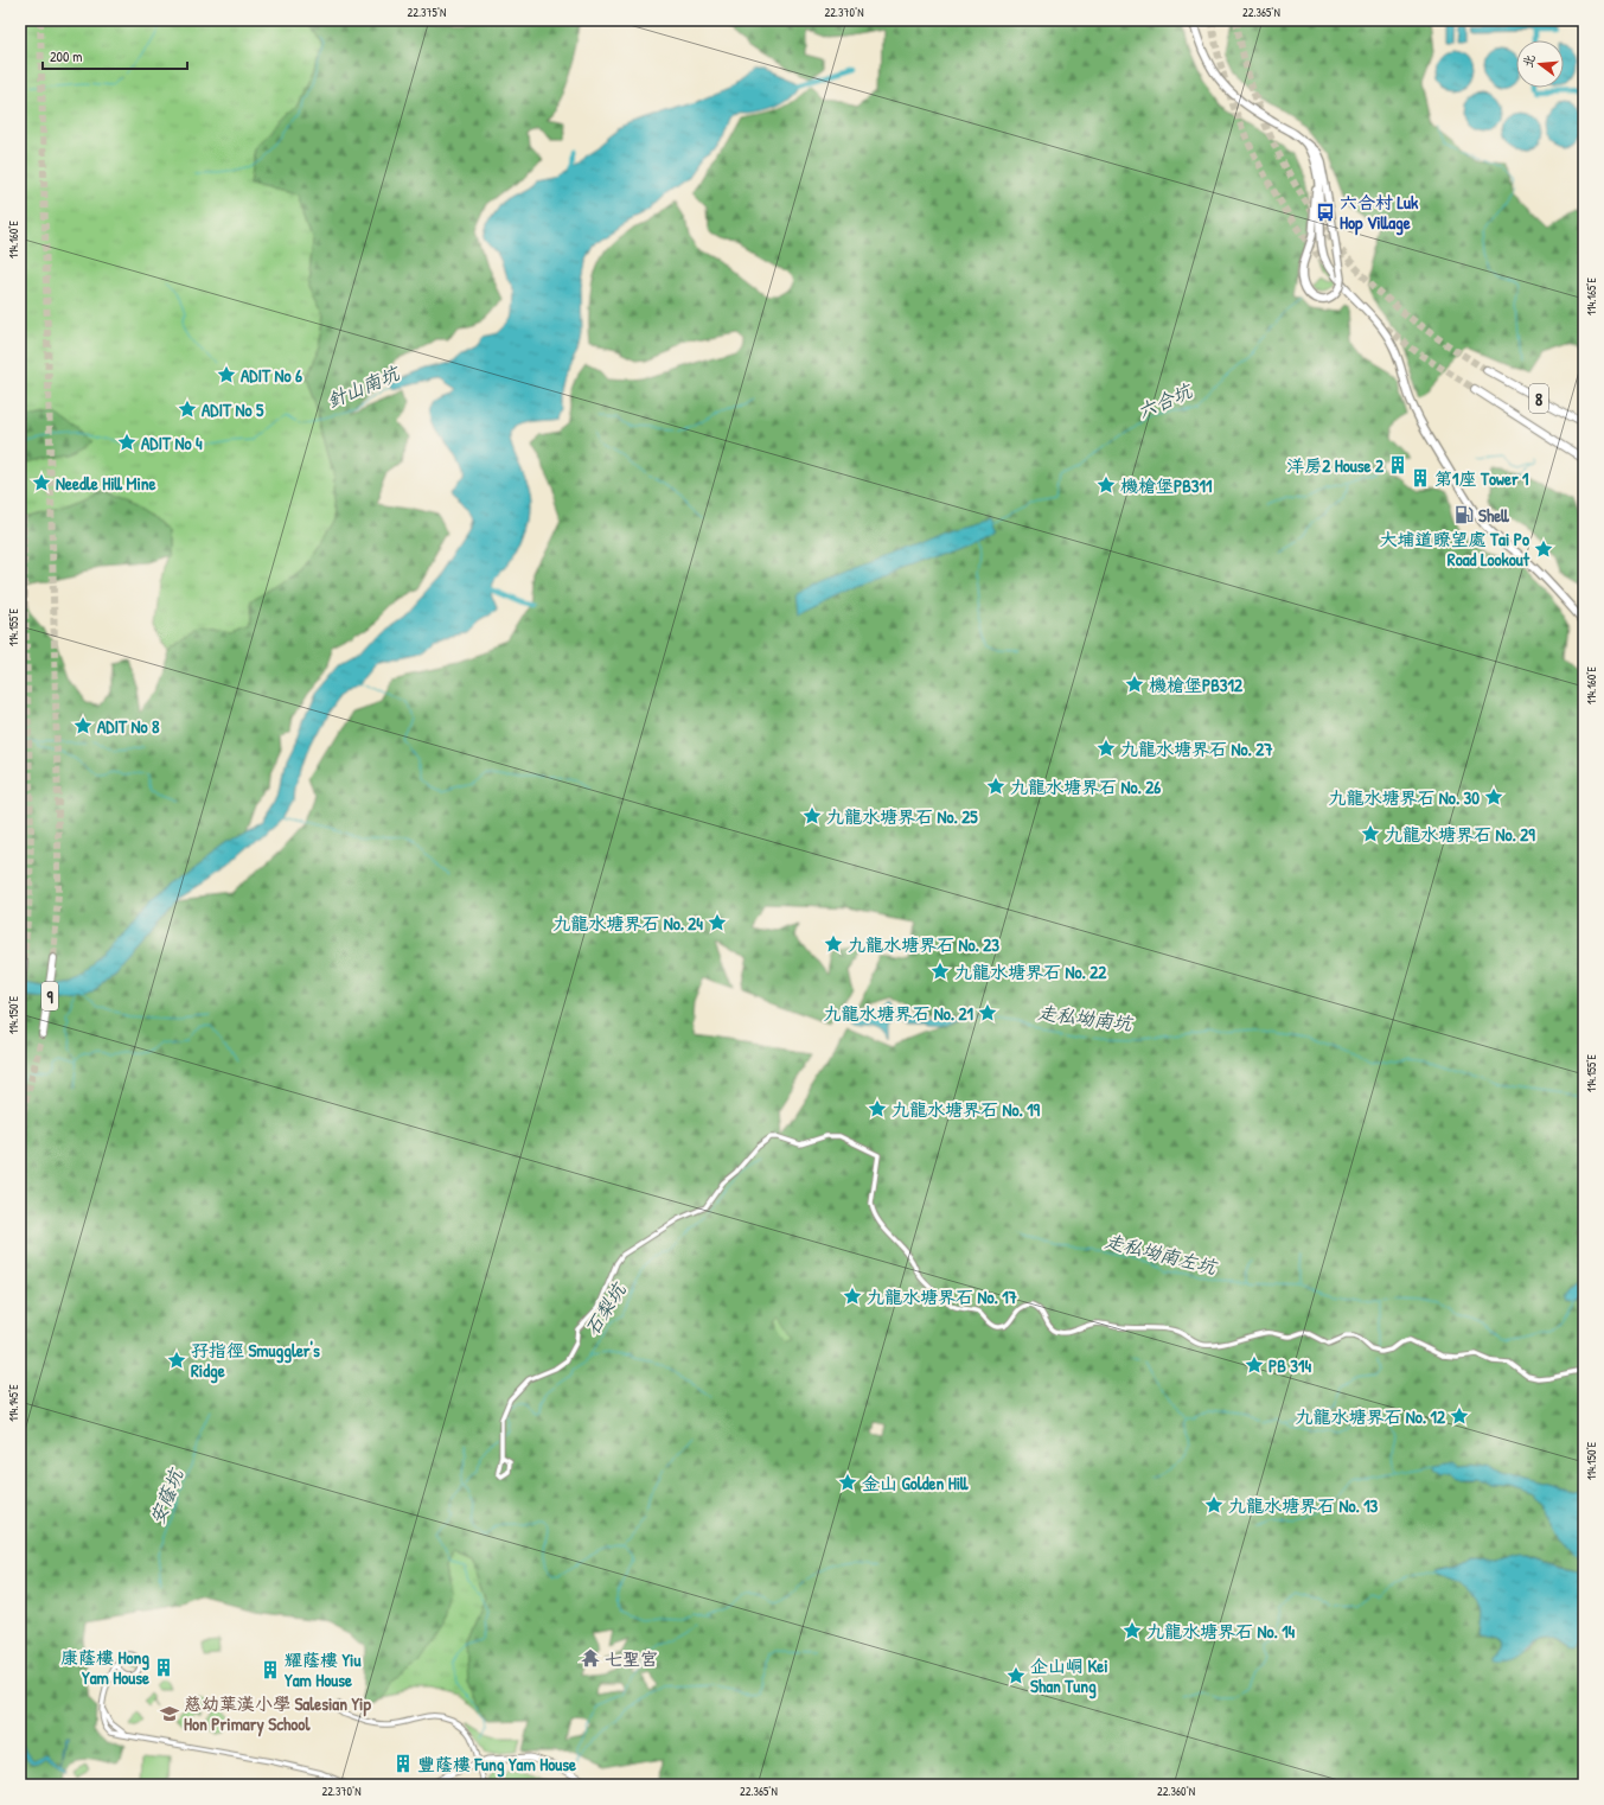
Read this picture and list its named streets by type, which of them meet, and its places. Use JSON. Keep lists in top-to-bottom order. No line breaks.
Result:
{"streets":{"highway":["8","9"]},"water":["針山南坑","六合坑","走私坳南坑","走私坳南左坑","石梨坑","安蔭坑"],"places":{"bus stop":["六合村 Luk Hop Village"],"place":["ADIT No 6","ADIT No 5","ADIT No 4","Needle Hill Mine","機槍堡PB311","大埔道瞭望處 Tai Po Road Lookout","機槍堡PB312","ADIT No 8","九龍水塘界石 No. 27","九龍水塘界石 No. 26","九龍水塘界石 No. 30","九龍水塘界石 No. 25","九龍水塘界石 No. 29","九龍水塘界石 No. 24","九龍水塘界石 No. 23","九龍水塘界石 No. 22","九龍水塘界石 No. 21","九龍水塘界石 No. 19","九龍水塘界石 No. 17","孖指徑 Smuggler's Ridge","PB 314","九龍水塘界石 No. 12","金山 Golden Hill","九龍水塘界石 No. 13","九龍水塘界石 No. 14","企山峒 Kei Shan Tung"],"building":["洋房2 House 2","第1座 Tower 1","康蔭樓 Hong Yam House","耀蔭樓 Yiu Yam House","豐蔭樓 Fung Yam House"],"fuel station":["Shell"],"temple":["七聖宮"],"school or university":["慈幼葉漢小學 Salesian Yip Hon Primary School"]},"scale_bar":"200 m","north":"left","coordinates":["22.375°N","22.370°N","22.365°N","114.160°E","114.165°E","114.155°E","114.150°E","114.145°E","22.360°N"]}
